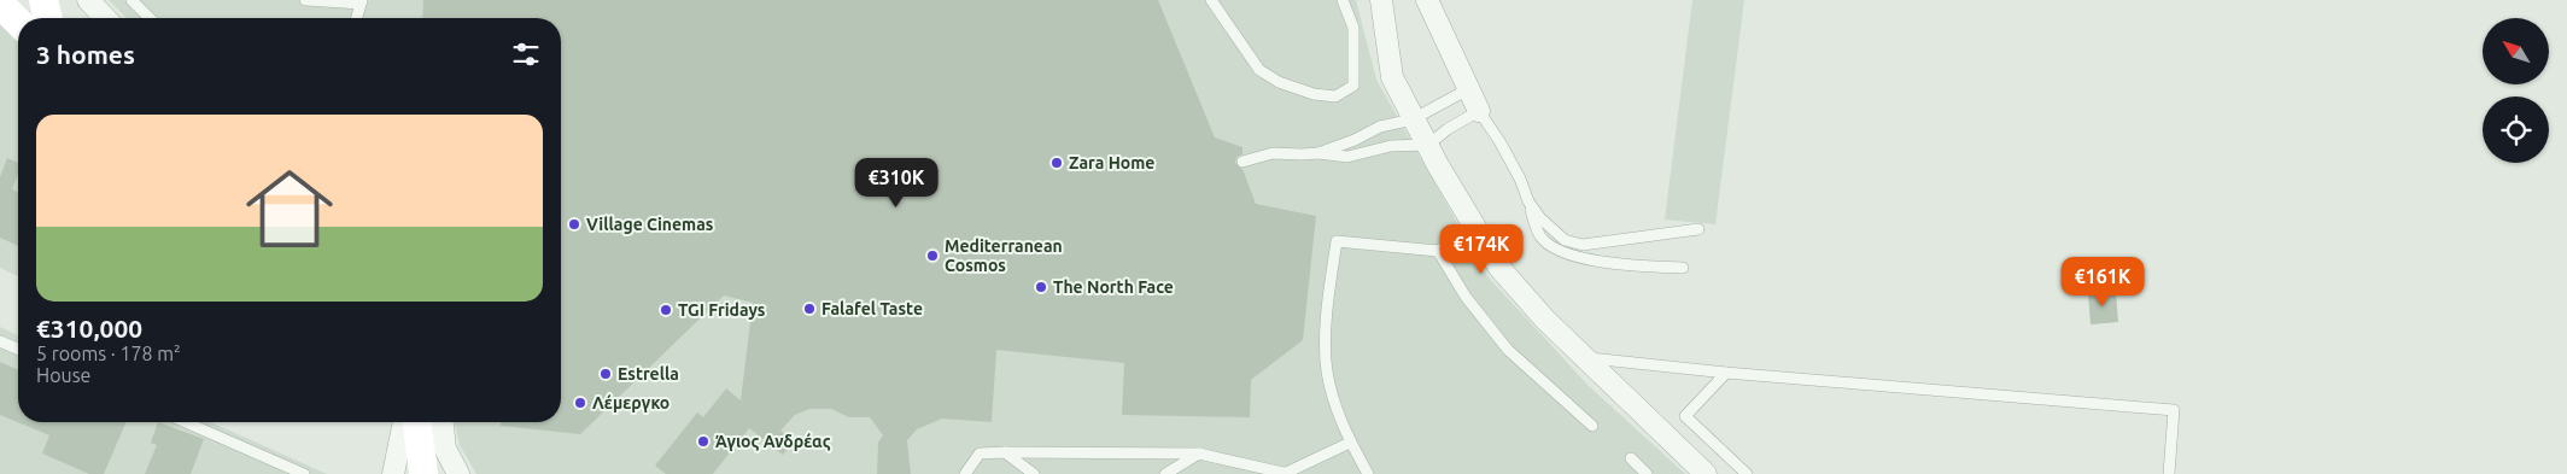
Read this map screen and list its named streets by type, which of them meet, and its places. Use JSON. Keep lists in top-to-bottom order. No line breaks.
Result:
{"places":["Zara Home","Village Cinemas","Mediterranean Cosmos","The North Face","Falafel Taste","TGI Fridays","Estrella","Λέμεργκο","Άγιος Ανδρέας"],"north":"top left","page":{"heading":"3 homes","list":[{"name":"€310,000","note":"5 rooms · 178 m² · House"}],"price":["€310K","€174K","€161K"]}}
